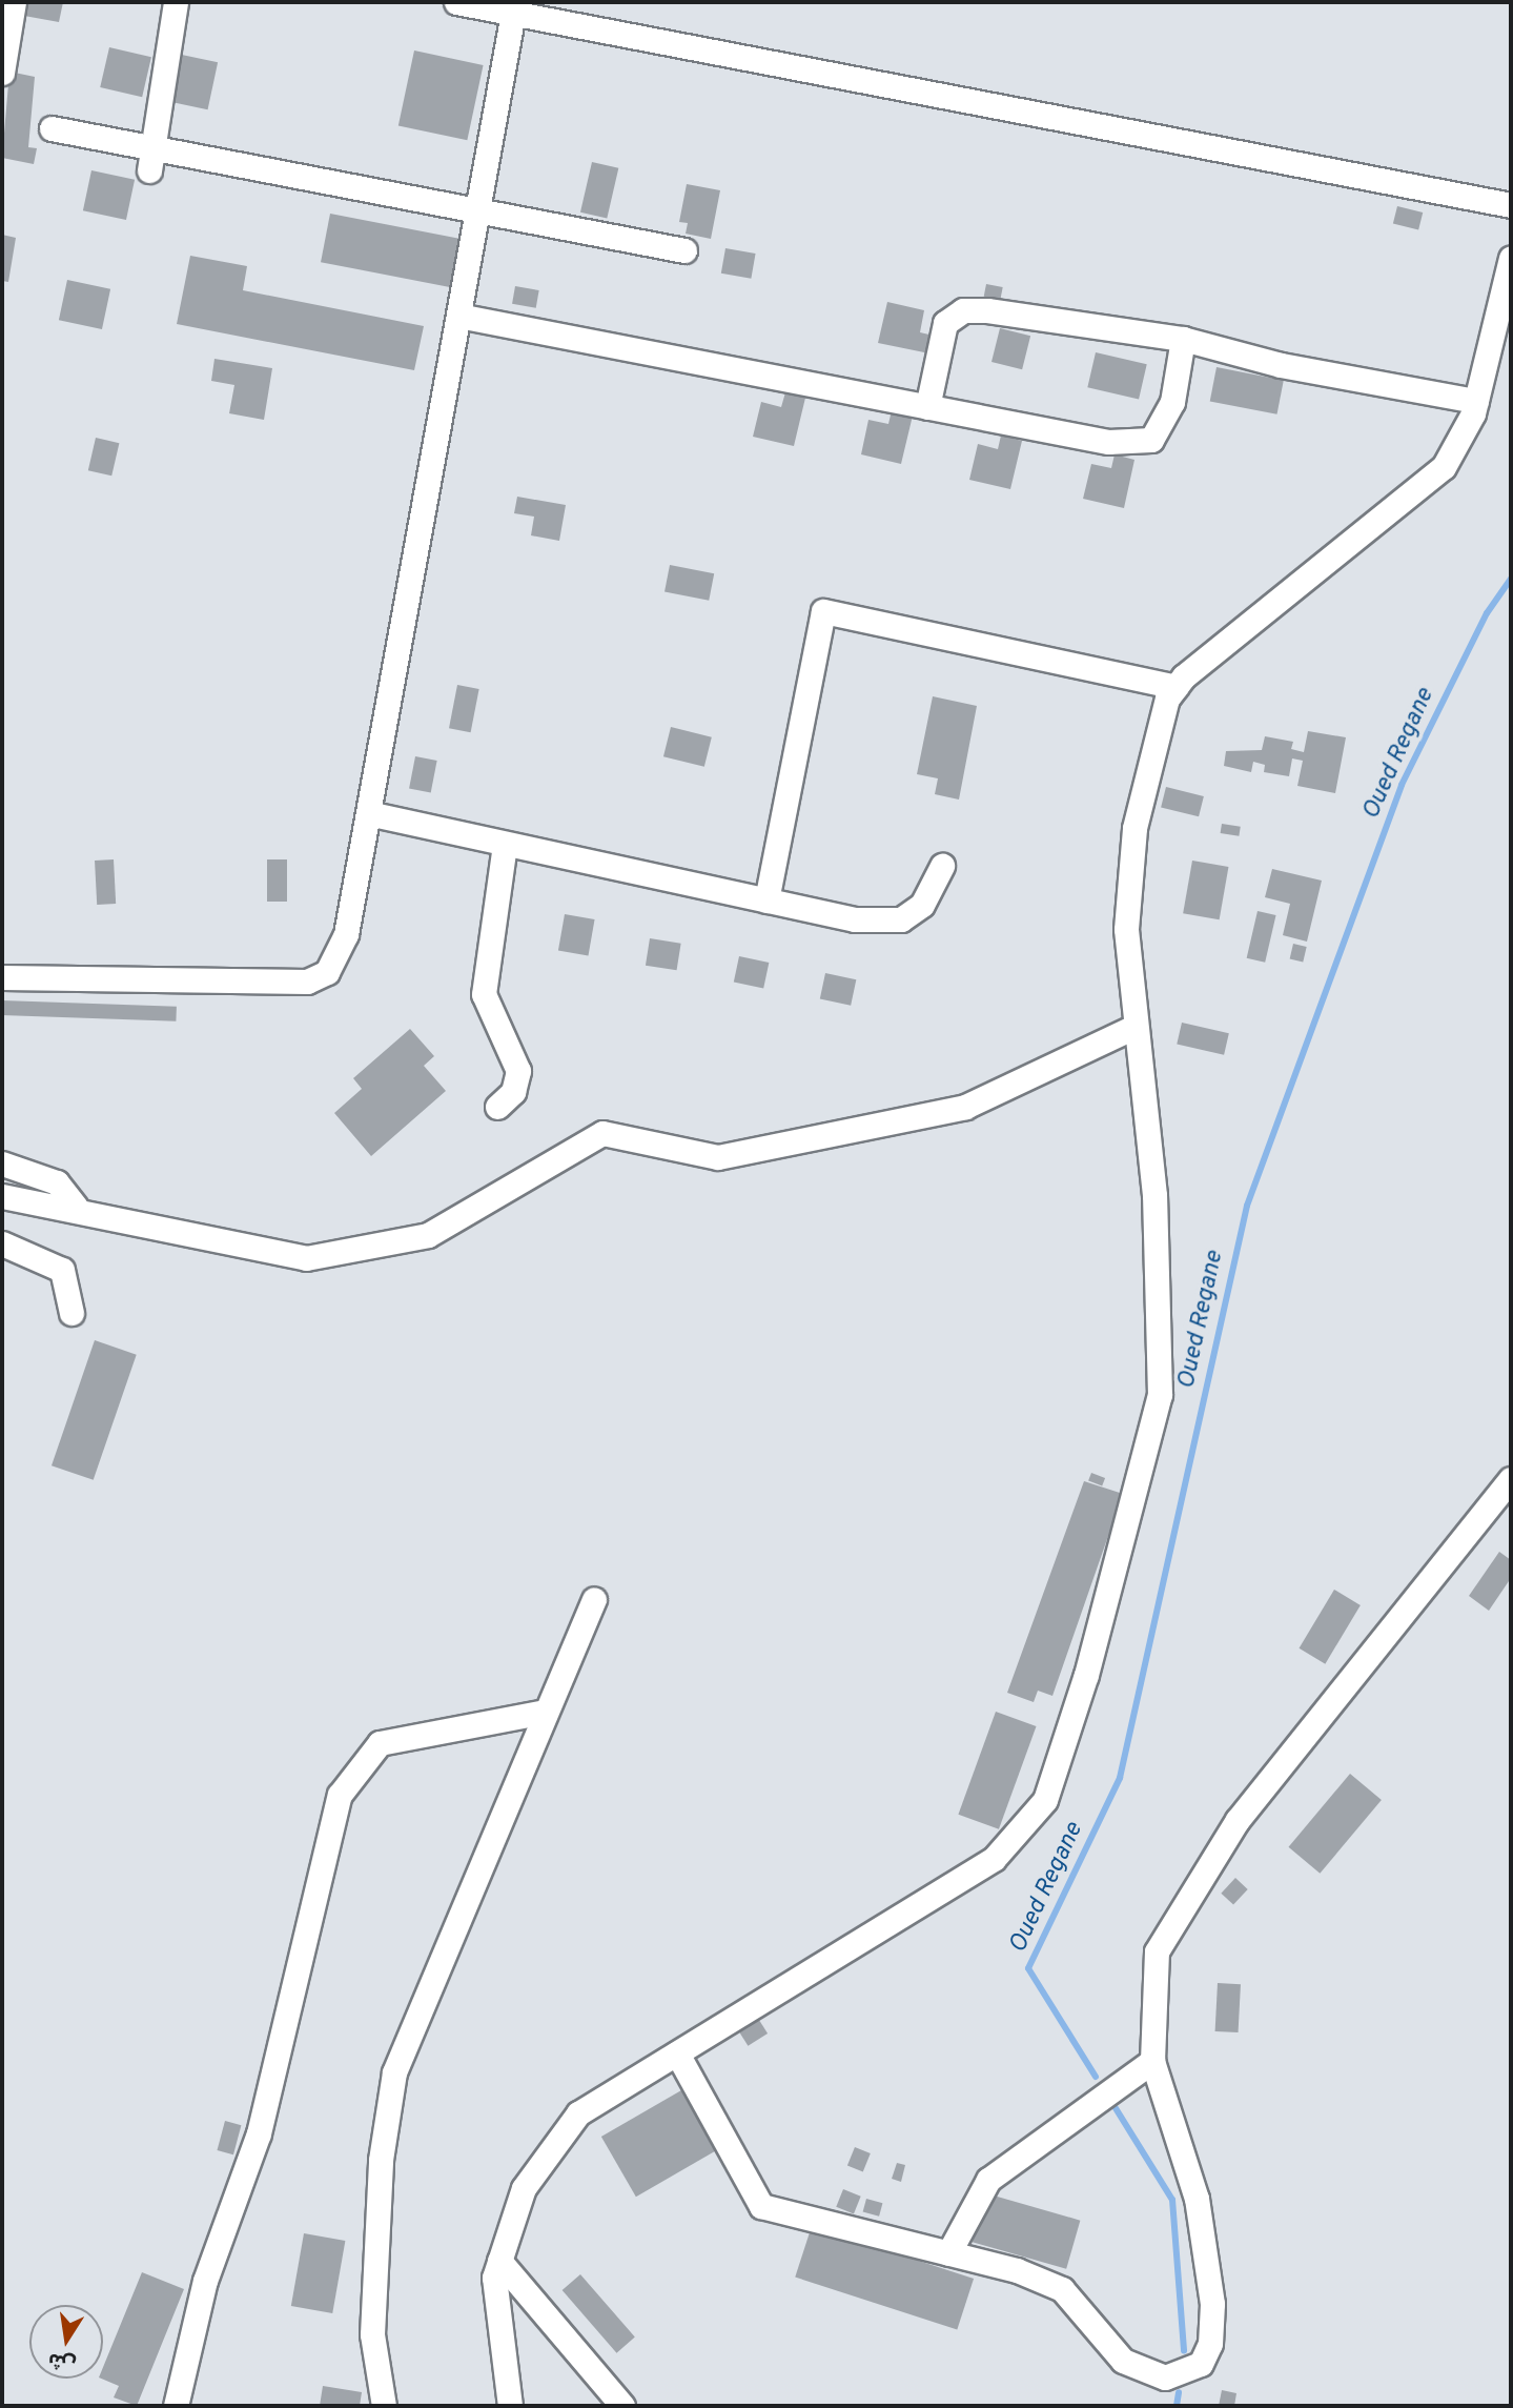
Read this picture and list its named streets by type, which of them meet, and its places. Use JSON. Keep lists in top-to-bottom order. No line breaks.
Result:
{"water":["Oued Regane"],"north":"bottom"}
